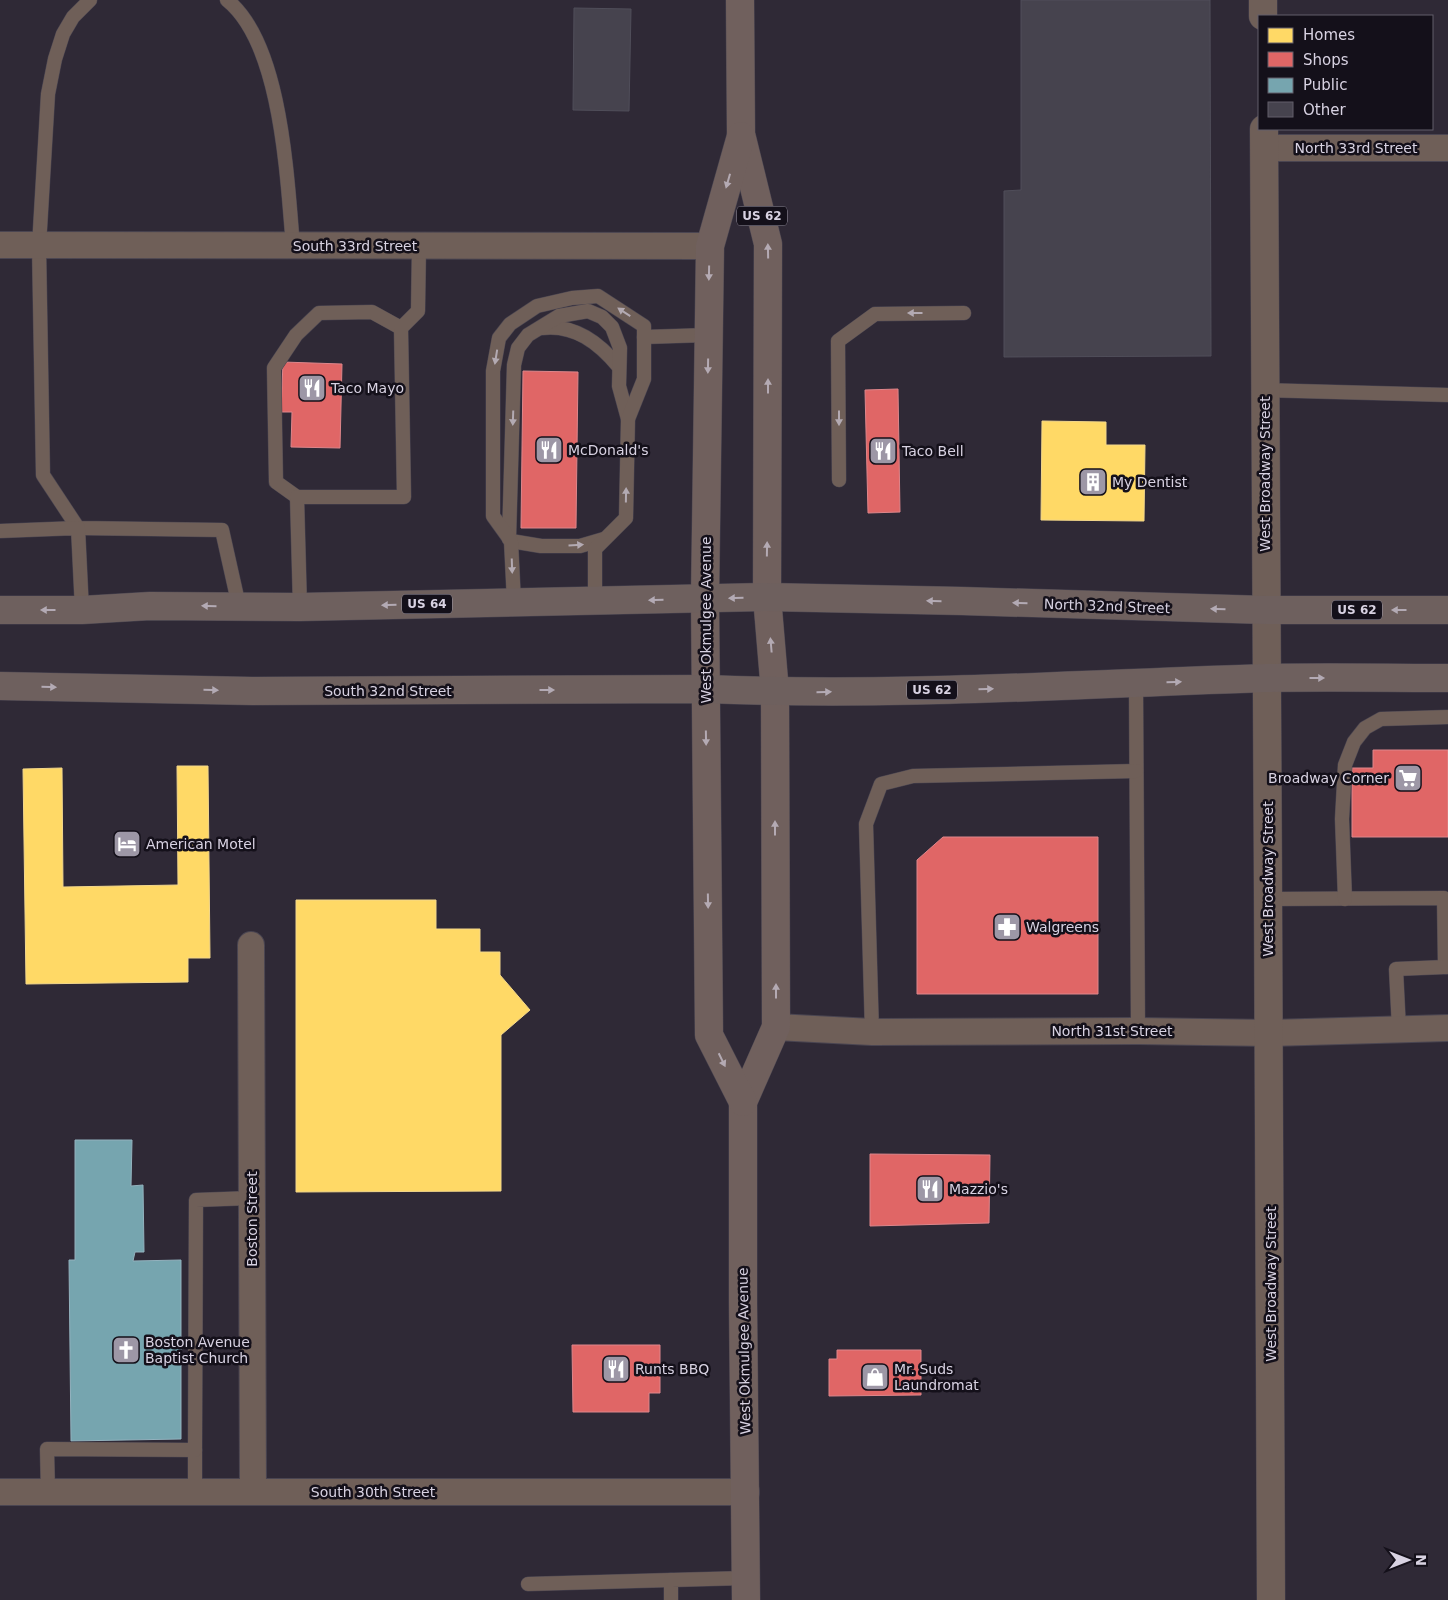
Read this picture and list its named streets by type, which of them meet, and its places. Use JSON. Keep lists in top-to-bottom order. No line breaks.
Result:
{"streets":{"highway":["US 62","US 64","North 32nd Street","South 32nd Street"],"main road":["West Okmulgee Avenue"],"street":["North 33rd Street","South 33rd Street","West Broadway Street","North 31st Street","Boston Street","South 30th Street"]},"crossings":[["North 33rd Street","West Broadway Street"],["US 62","West Broadway Street"],["US 62","West Okmulgee Avenue"],["US 62","South 32nd Street"],["South 33rd Street","West Okmulgee Avenue"],["West Broadway Street","North 32nd Street"],["West Broadway Street","North 31st Street"],["US 64","North 32nd Street"],["US 64","West Okmulgee Avenue"],["North 32nd Street","West Okmulgee Avenue"],["West Okmulgee Avenue","South 32nd Street"],["West Okmulgee Avenue","North 31st Street"],["West Okmulgee Avenue","South 30th Street"],["Boston Street","South 30th Street"]],"places":{"restaurant":["Taco Mayo","McDonald's","Taco Bell","Mazzio's","Runts BBQ"],"building":["My Dentist"],"supermarket":["Broadway Corner"],"hotel":["American Motel"],"pharmacy":["Walgreens"],"church":["Boston Avenue Baptist Church"],"shop":["Mr. Suds Laundromat"]},"legend":["Homes","Shops","Public","Other"],"north":"right"}
